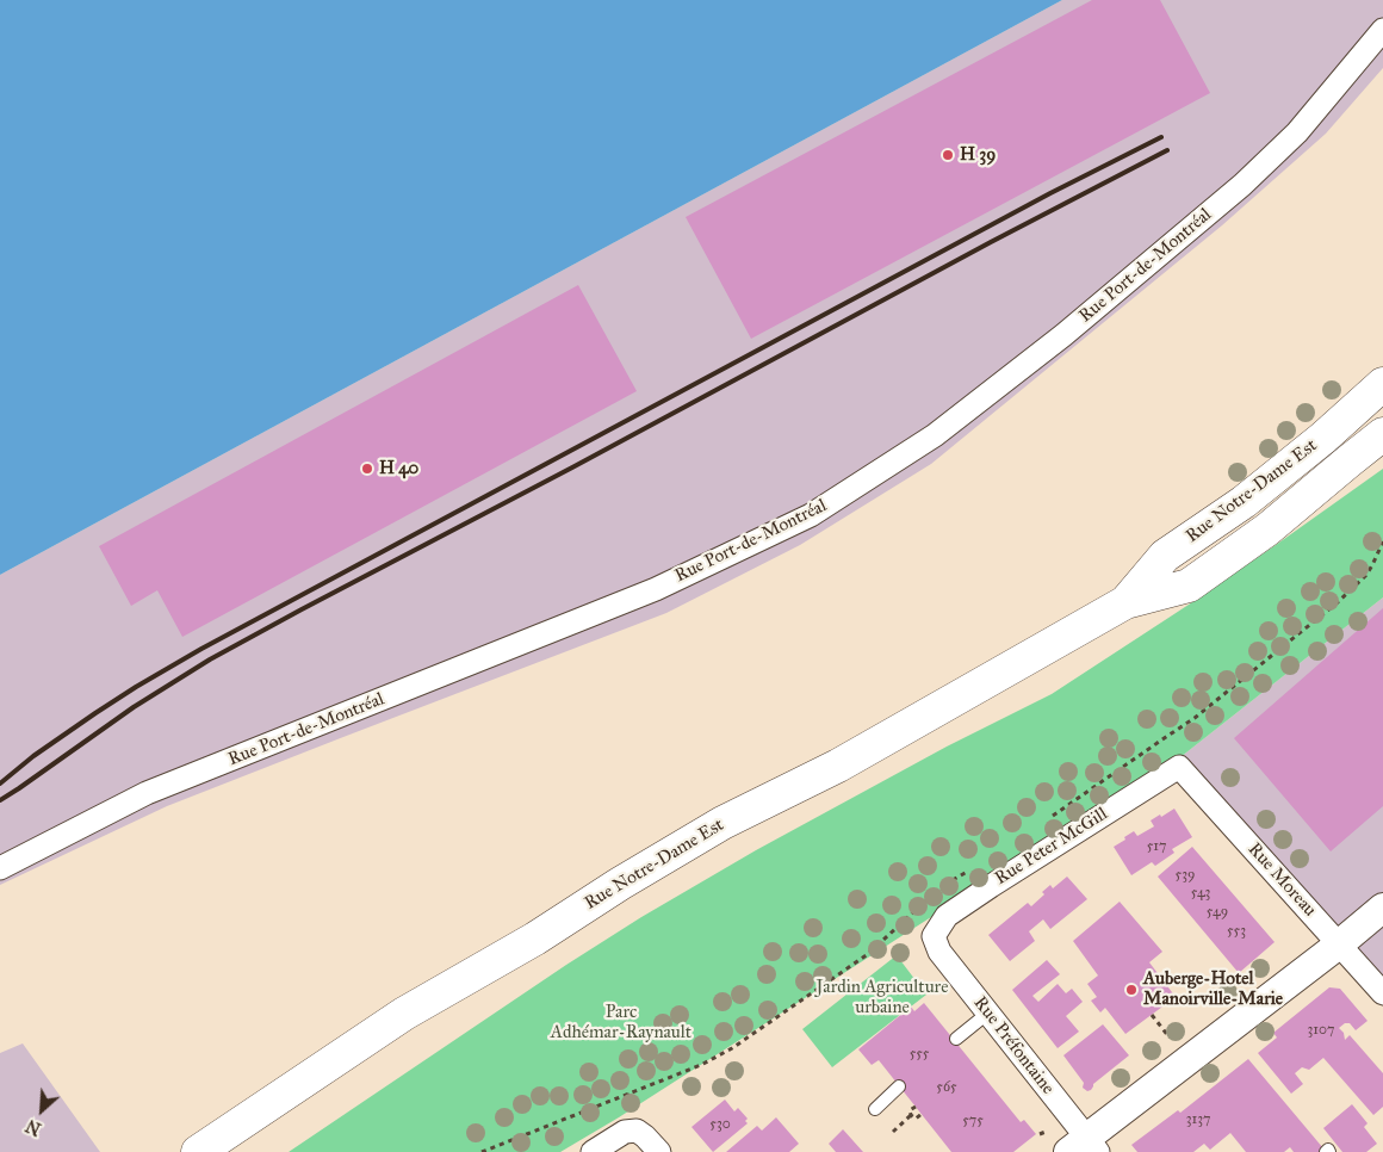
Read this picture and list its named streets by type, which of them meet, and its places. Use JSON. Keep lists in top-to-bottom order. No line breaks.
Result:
{"streets":{"main road":["Rue Notre-Dame Est"],"street":["Rue Port-de-Montréal","Rue Peter McGill","Rue Moreau","Rue Préfontaine"]},"crossings":[["Rue Peter McGill","Rue Moreau"],["Rue Peter McGill","Rue Préfontaine"]],"parks":["Jardin Agriculture urbaine","Parc Adhémar-Raynault"],"places":["H 39","H 40","Auberge-Hotel Manoirville-Marie"],"house_numbers":["517","539","543","549","553","3107","555","565","3137","575","530"],"north":"bottom left"}
